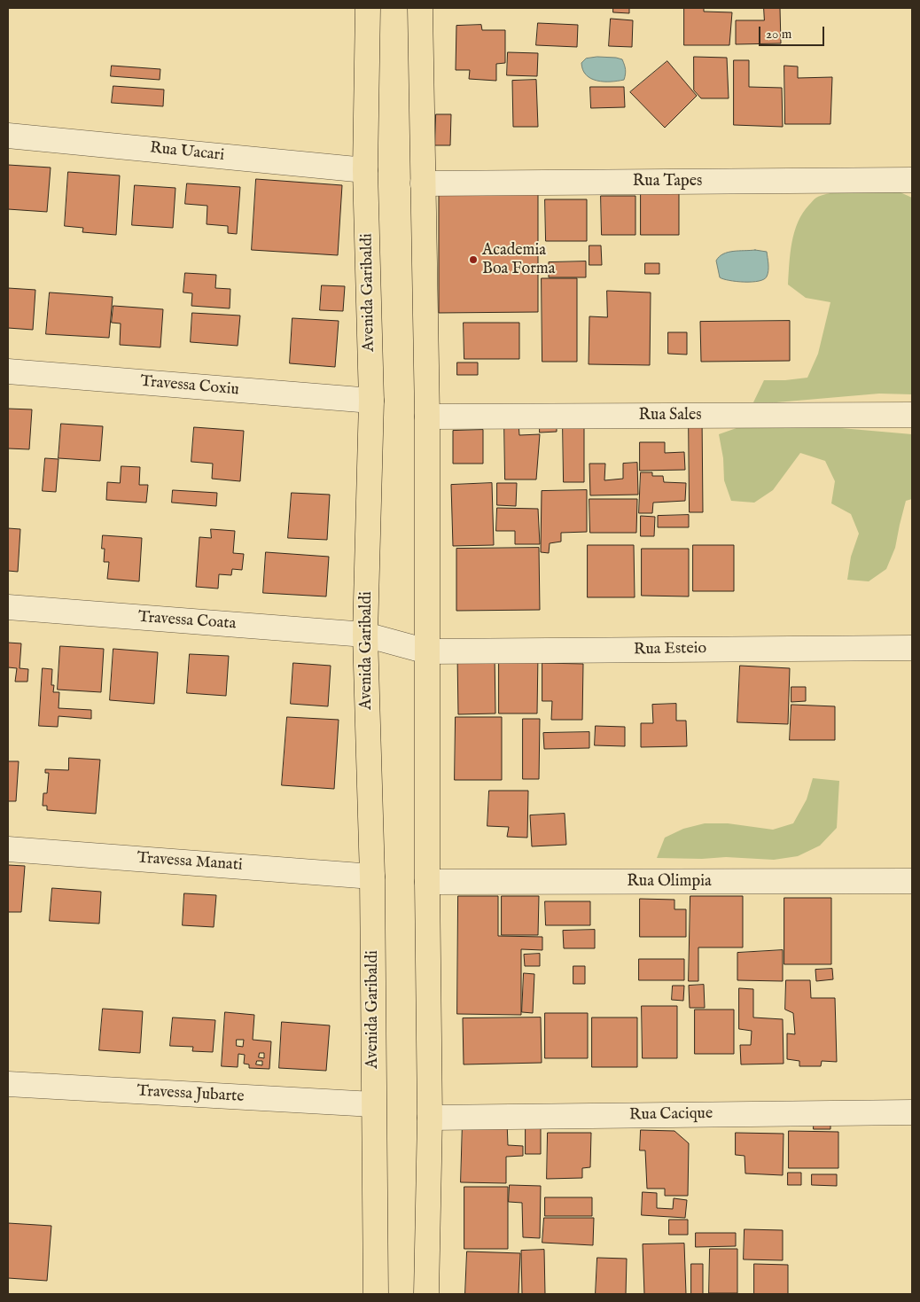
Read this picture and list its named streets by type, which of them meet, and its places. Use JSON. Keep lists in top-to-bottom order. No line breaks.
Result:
{"streets":{"main road":["Avenida Garibaldi"],"street":["Rua Uacari","Rua Tapes","Travessa Coxiu","Rua Sales","Travessa Coata","Rua Esteio","Travessa Manati","Rua Olimpia","Travessa Jubarte","Rua Cacique"]},"crossings":[["Rua Uacari","Avenida Garibaldi"],["Avenida Garibaldi","Travessa Coxiu"],["Avenida Garibaldi","Travessa Coata"],["Avenida Garibaldi","Travessa Manati"],["Avenida Garibaldi","Travessa Jubarte"],["Travessa Coata","Rua Esteio"]],"places":["Academia Boa Forma"],"scale_bar":"20 m"}
